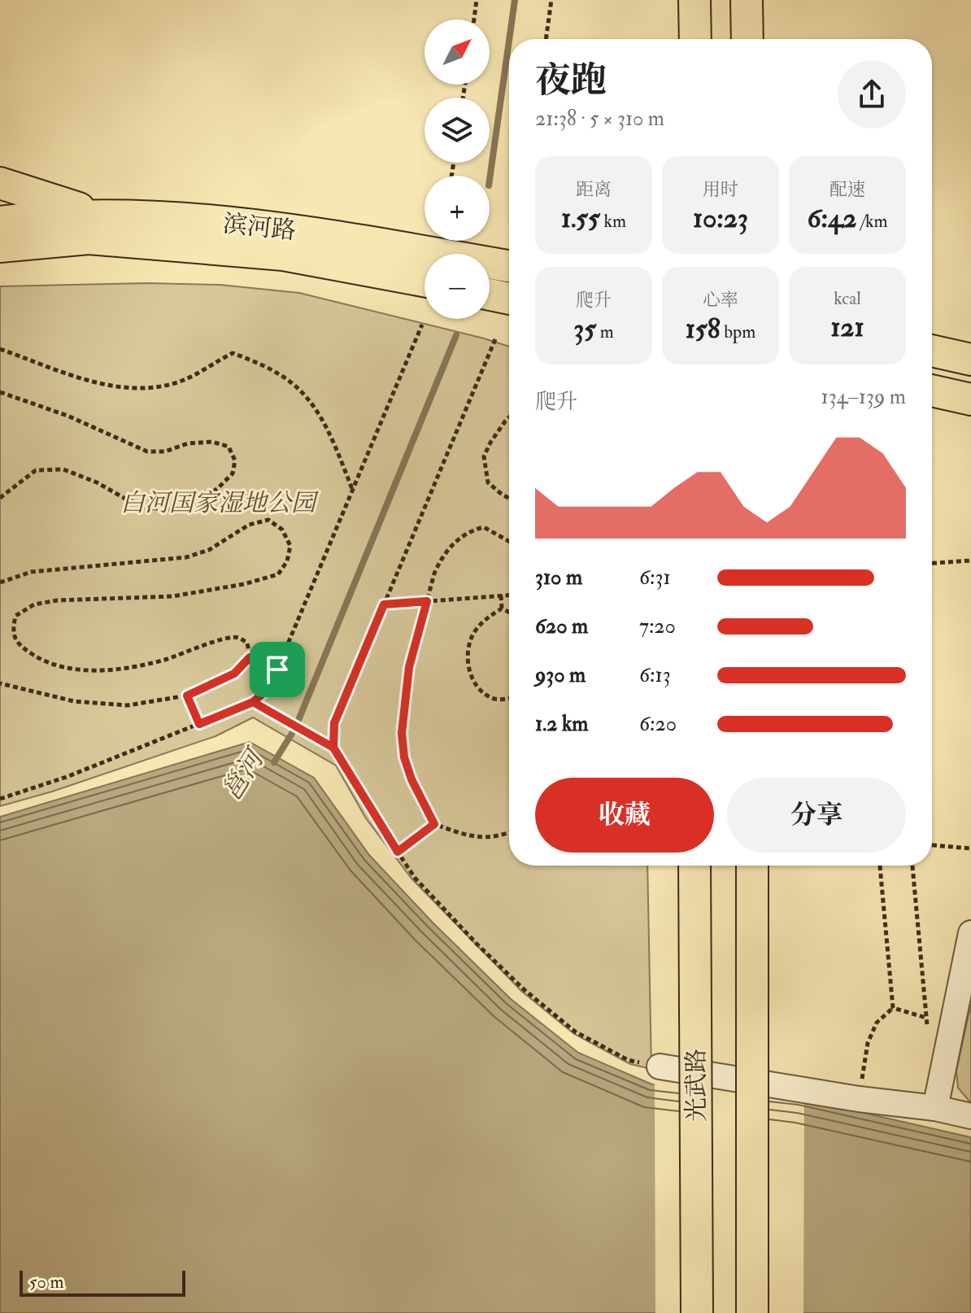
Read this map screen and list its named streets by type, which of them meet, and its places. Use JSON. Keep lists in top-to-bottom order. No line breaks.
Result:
{"streets":{"main road":["滨河路","光武路"]},"water":["邕河"],"parks":["白河国家湿地公园"],"scale_bar":"50 m","north":"top right","page":{"map_buttons":["+","−"],"heading":["夜跑","21:38 · 5 × 310 m"],"stats":[["距离","1.55 km"],["用时","10:23"],["配速","6:42 /km"],["爬升","35 m"],["心率","158 bpm"],["kcal","121"]],"chart":["爬升","134–139 m"],"list":[{"name":"310 m","note":"6:31"},{"name":"620 m","note":"7:20"},{"name":"930 m","note":"6:13"},{"name":"1.2 km","note":"6:20"}],"buttons":["收藏","分享"],"scale":"50 m"}}
